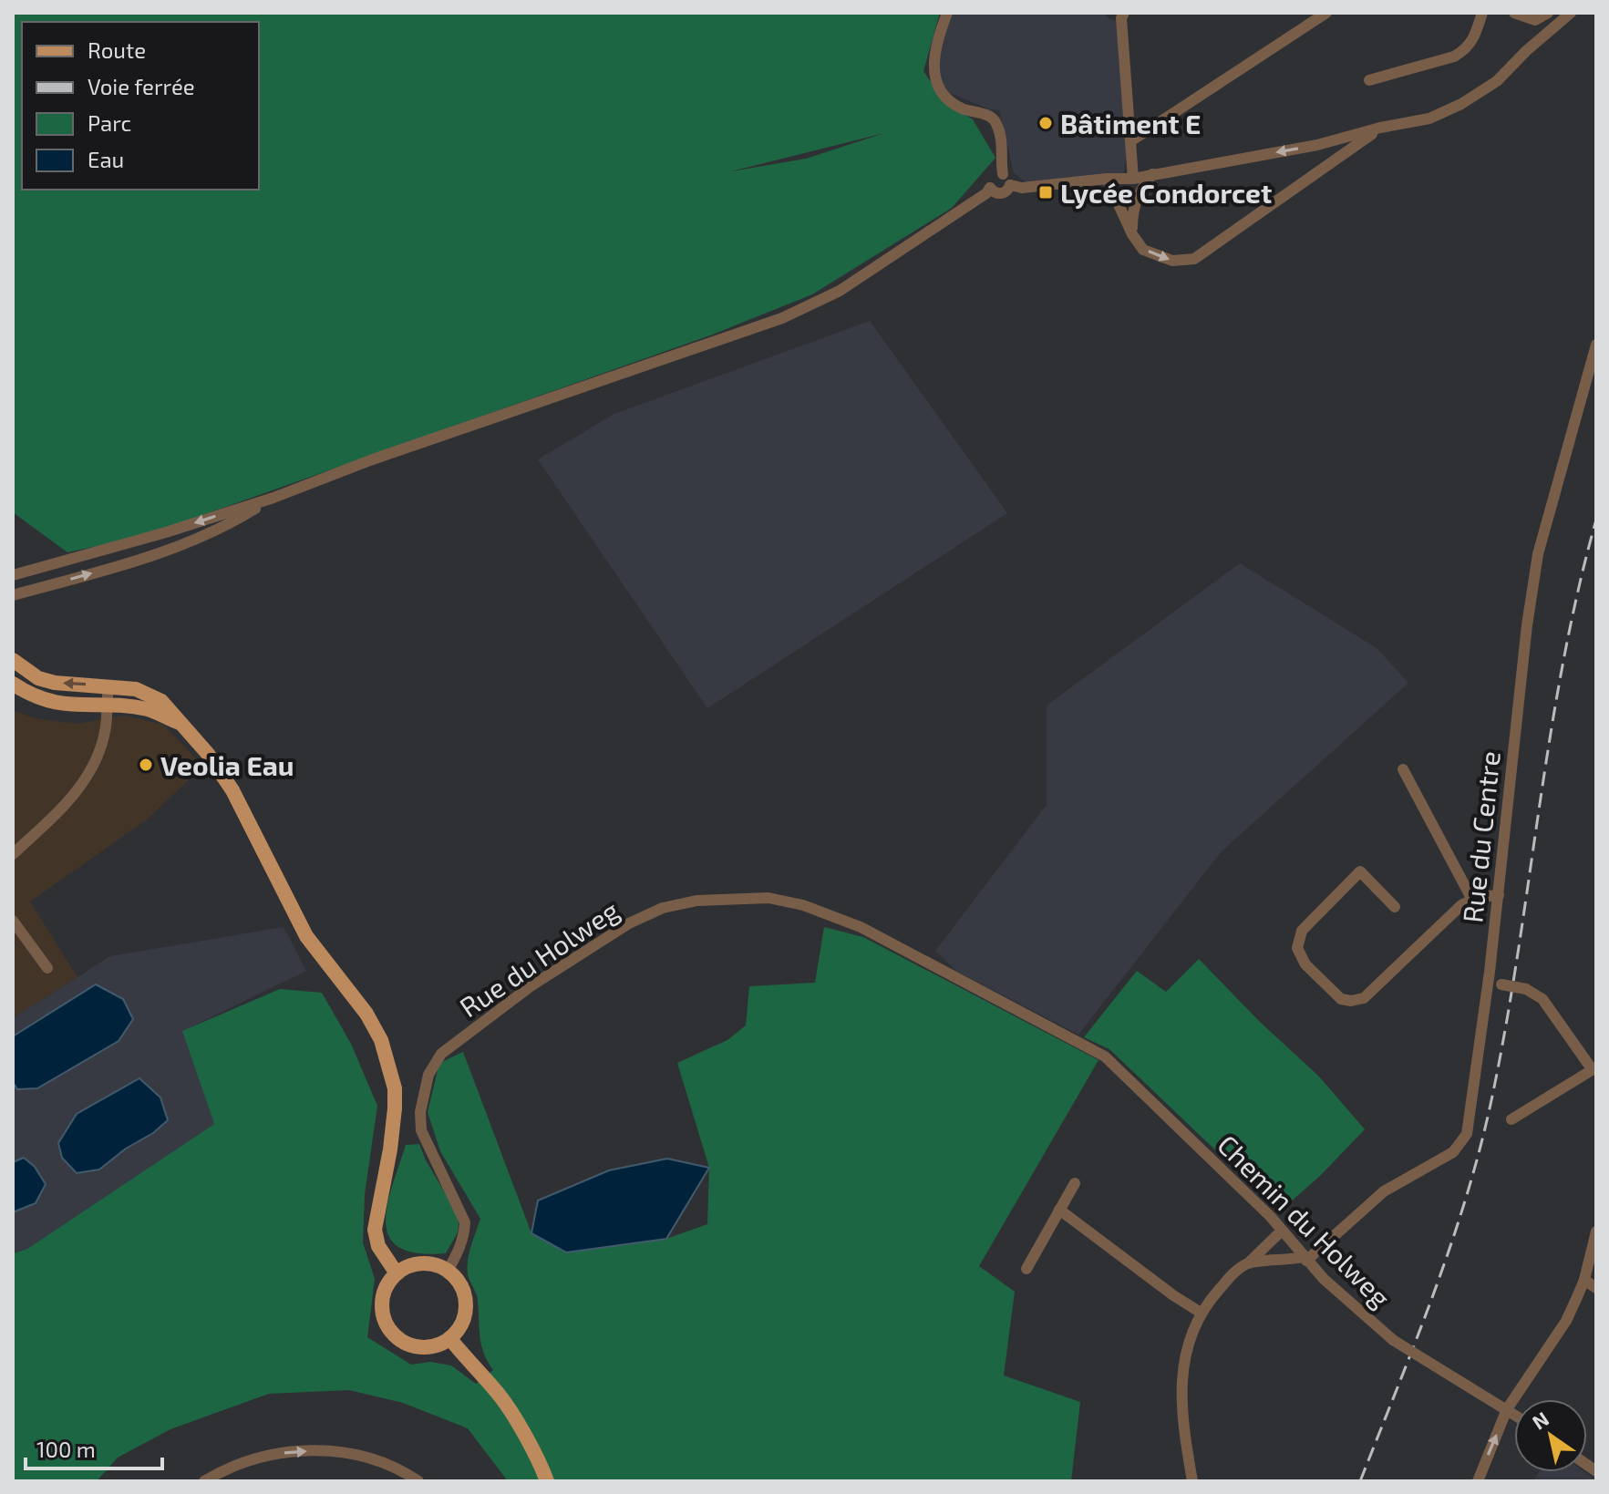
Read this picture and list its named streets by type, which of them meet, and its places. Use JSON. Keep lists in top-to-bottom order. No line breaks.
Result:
{"streets":{"street":["Rue du Centre","Rue du Holweg","Chemin du Holweg"]},"crossings":[["Rue du Centre","Chemin du Holweg"],["Rue du Holweg","Chemin du Holweg"]],"places":{"other":["Bâtiment E","Veolia Eau"],"transit":["Lycée Condorcet"]},"legend":["Route","Voie ferrée","Parc","Eau"],"scale_bar":"100 m","north":"top left"}
